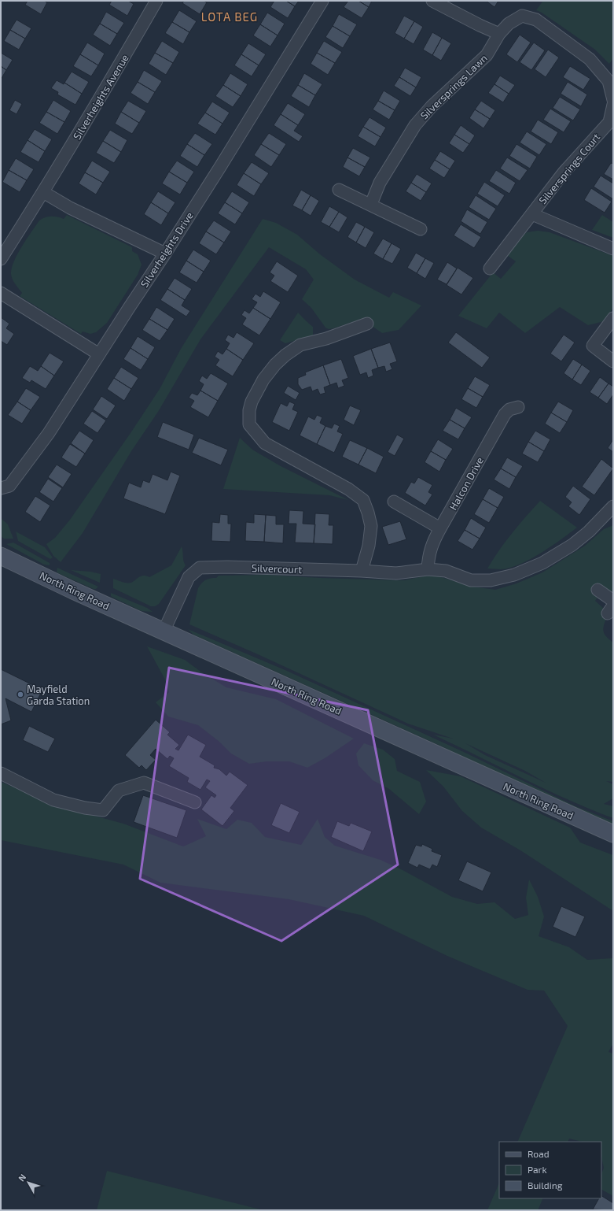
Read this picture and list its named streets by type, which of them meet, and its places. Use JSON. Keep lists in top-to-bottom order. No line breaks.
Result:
{"streets":{"main road":["North Ring Road"],"street":["Silversprings Lawn","Silverheights Avenue","Silversprings Court","Silverheights Drive","Halcon Drive","Silvercourt"]},"crossings":[["Halcon Drive","Silvercourt"],["Silvercourt","North Ring Road"]],"districts":["LOTA BEG"],"places":["Mayfield Garda Station"],"legend":["Road","Park","Building"],"north":"top left"}
